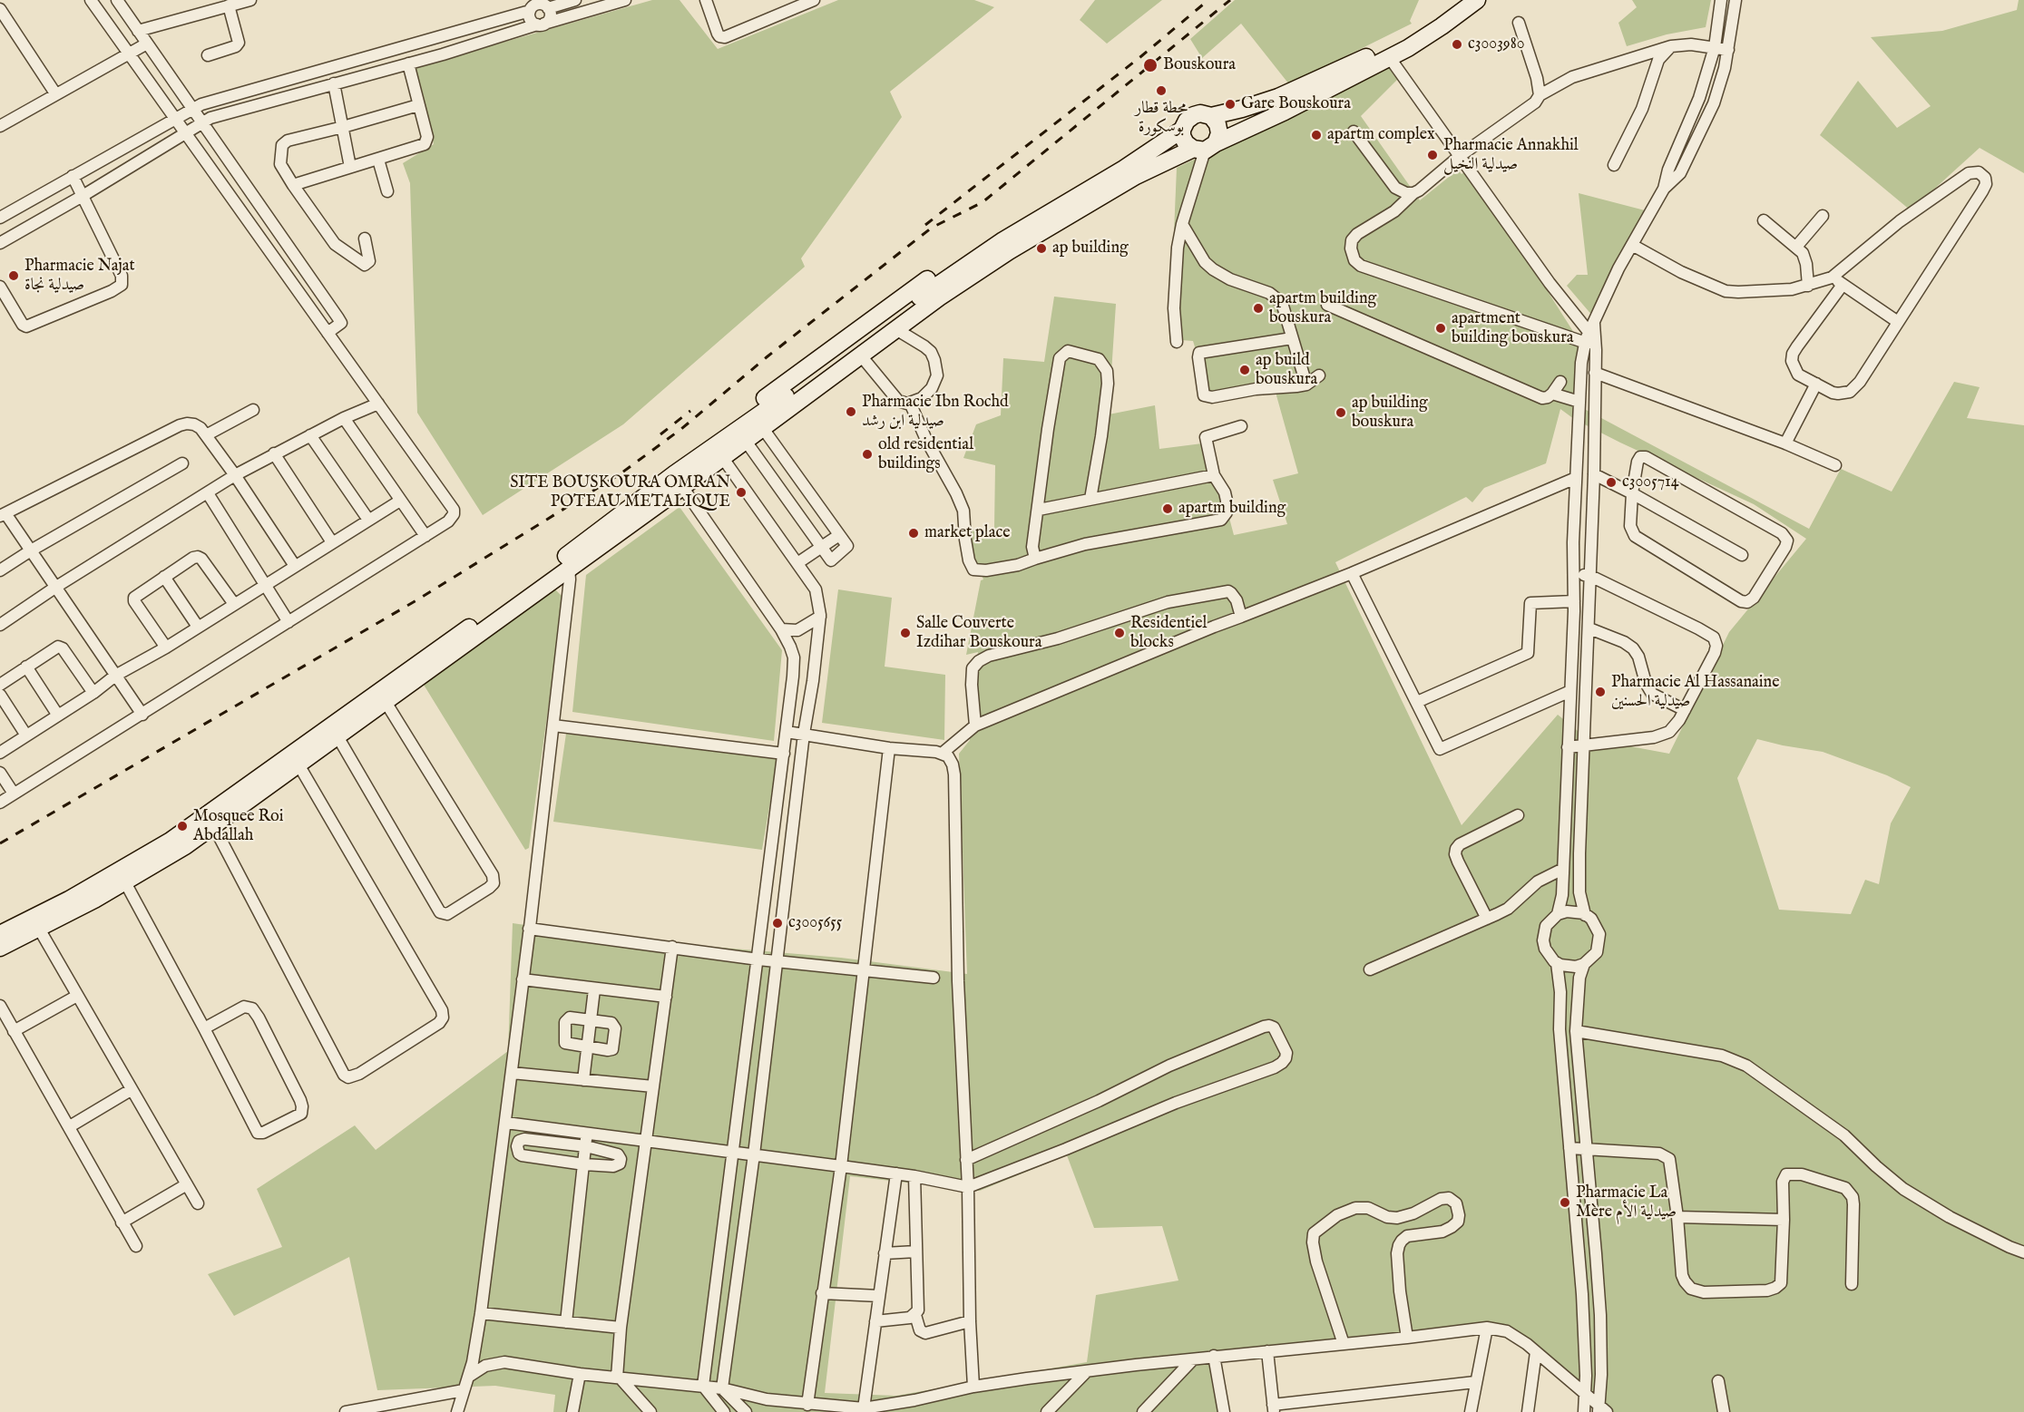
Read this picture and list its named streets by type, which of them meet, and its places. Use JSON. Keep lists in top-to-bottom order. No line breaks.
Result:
{"places":["c3003980","Bouskoura","محطة قطار بوسكورة","Gare Bouskoura","apartm complex","Pharmacie Annakhil صيدلية النخيل","ap building","Pharmacie Najat صيدلية نجاة","apartm building bouskura","apartment building bouskura","ap build bouskura","Pharmacie Ibn Rochd صيدلية ابن رشد","ap building bouskura","old residential buildings","c3005714","SITE BOUSKOURA OMRAN POTEAU METALIQUE","apartm building","market place","Salle Couverte Izdihar Bouskoura","Residentiel blocks","Pharmacie Al Hassanaine صيدلية الحسنين","Mosquee Roi Abdallah","c3005655","Pharmacie La Mère صيدلية الأم"]}
